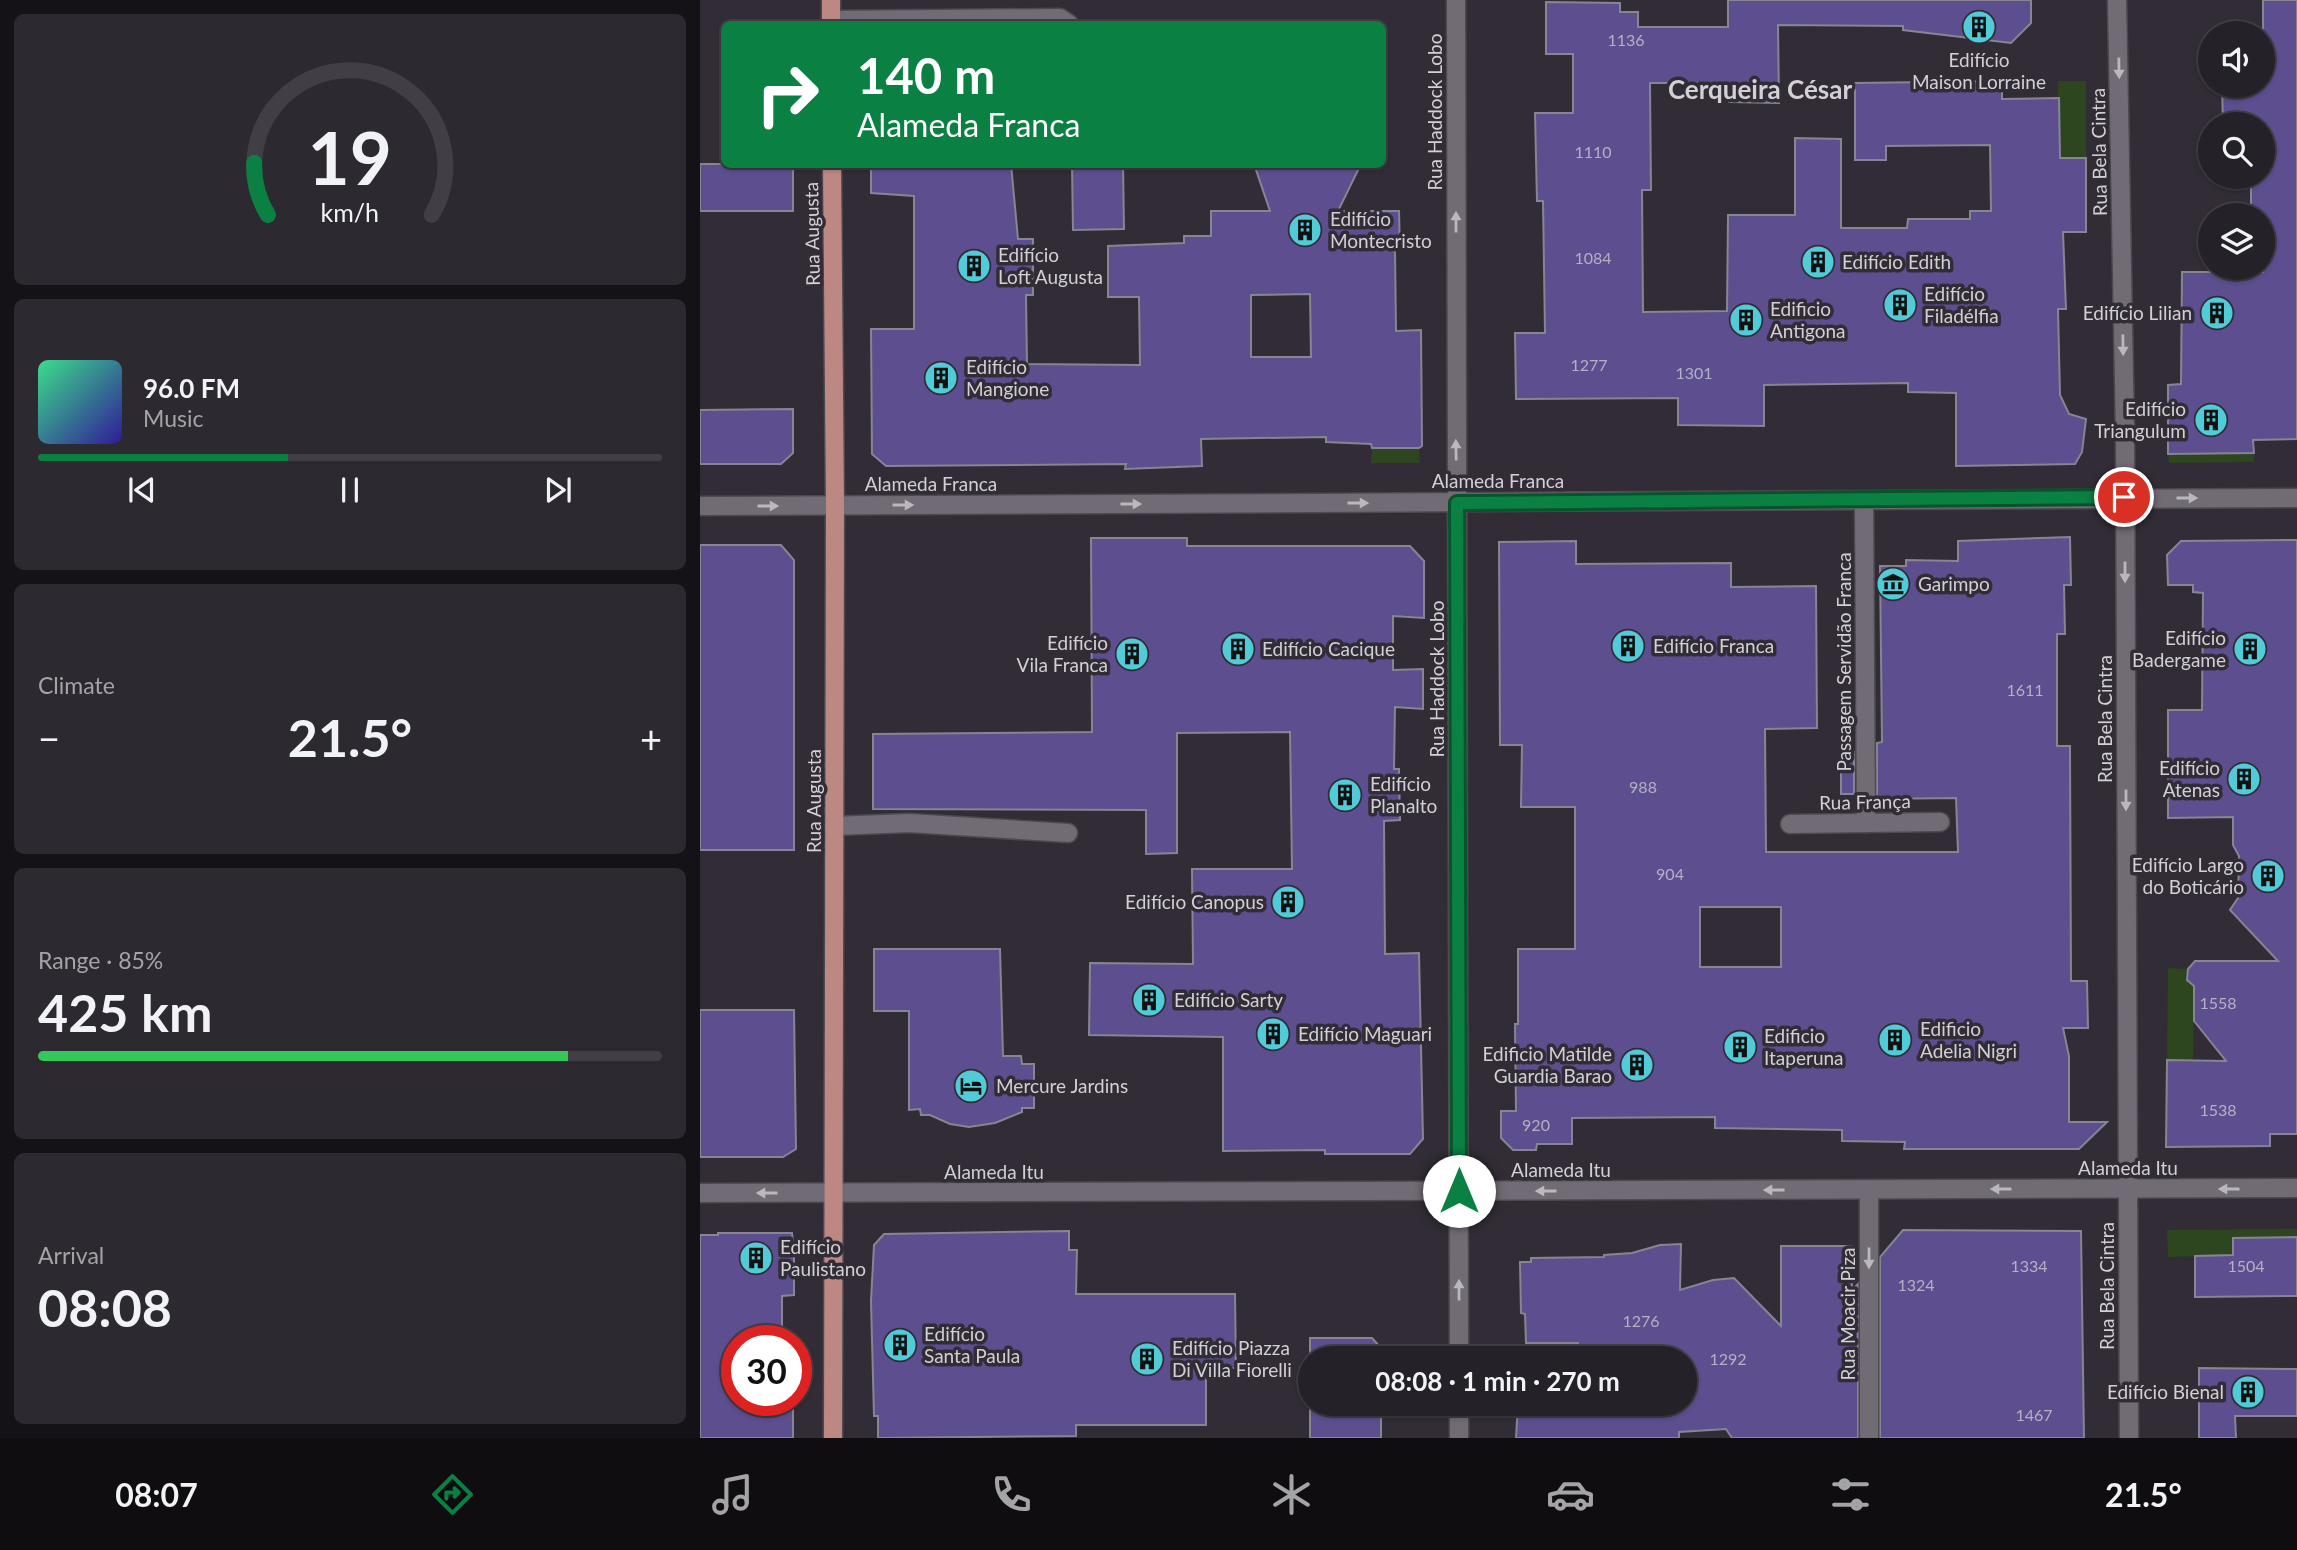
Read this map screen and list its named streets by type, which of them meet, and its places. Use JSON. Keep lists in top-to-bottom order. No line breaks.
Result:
{"streets":{"main road":["Rua Augusta"],"street":["Rua Haddock Lobo","Rua Bela Cintra","Alameda Franca","Passagem Servidão Franca","Rua França","Alameda Itu","Rua Moacir Piza"]},"crossings":[["Rua Haddock Lobo","Alameda Franca"],["Rua Haddock Lobo","Alameda Itu"],["Rua Bela Cintra","Alameda Franca"],["Rua Bela Cintra","Alameda Itu"],["Rua Augusta","Alameda Franca"],["Rua Augusta","Alameda Itu"],["Alameda Franca","Passagem Servidão Franca"],["Passagem Servidão Franca","Rua França"],["Alameda Itu","Rua Moacir Piza"]],"one_way":["Rua Haddock Lobo","Rua Bela Cintra","Alameda Franca","Alameda Itu","Rua Moacir Piza"],"districts":["Cerqueira César"],"places":{"building":["Edifício Maison Lorraine","Edifício Montecristo","Edifício Edith","Edifício Loft Augusta","Edifício Filadélfia","Edifício Lilian","Edificio Antigona","Edifício Mangione","Edifício Triangulum","Edifício Franca","Edifício Cacique","Edifício Badergame","Edifício Vila Franca","Edifício Atenas","Edifício Planalto","Edifício Largo do Boticário","Edifício Canopus","Edifício Sarty","Edifício Maguari","Edificio Adelia Nigri","Edificio Itaperuna","Edificio Matilde Guardia Barao","Edifício Paulistano","Edifício Santa Paula","Edifício Piazza Di Villa Fiorelli","Edifício Bienal"],"museum":["Garimpo"],"hotel":["Mercure Jardins"]},"house_numbers":["1136","1110","1084","1277","1301","1611","988","904","1558","1538","920","1334","1504","1324","1276","1292","1467"],"page":{"turn":["140 m","Alameda Franca"],"song":["96.0 FM","Music"],"tile":["Climate",["Range · 85%","425 km"],["Arrival","08:08"]],"heat":["−","21.5°","+"],"limit":"30","trip":"08:08 · 1 min · 270 m","tabs":["08:07","21.5°"],"gauge":["19","km/h"]}}
